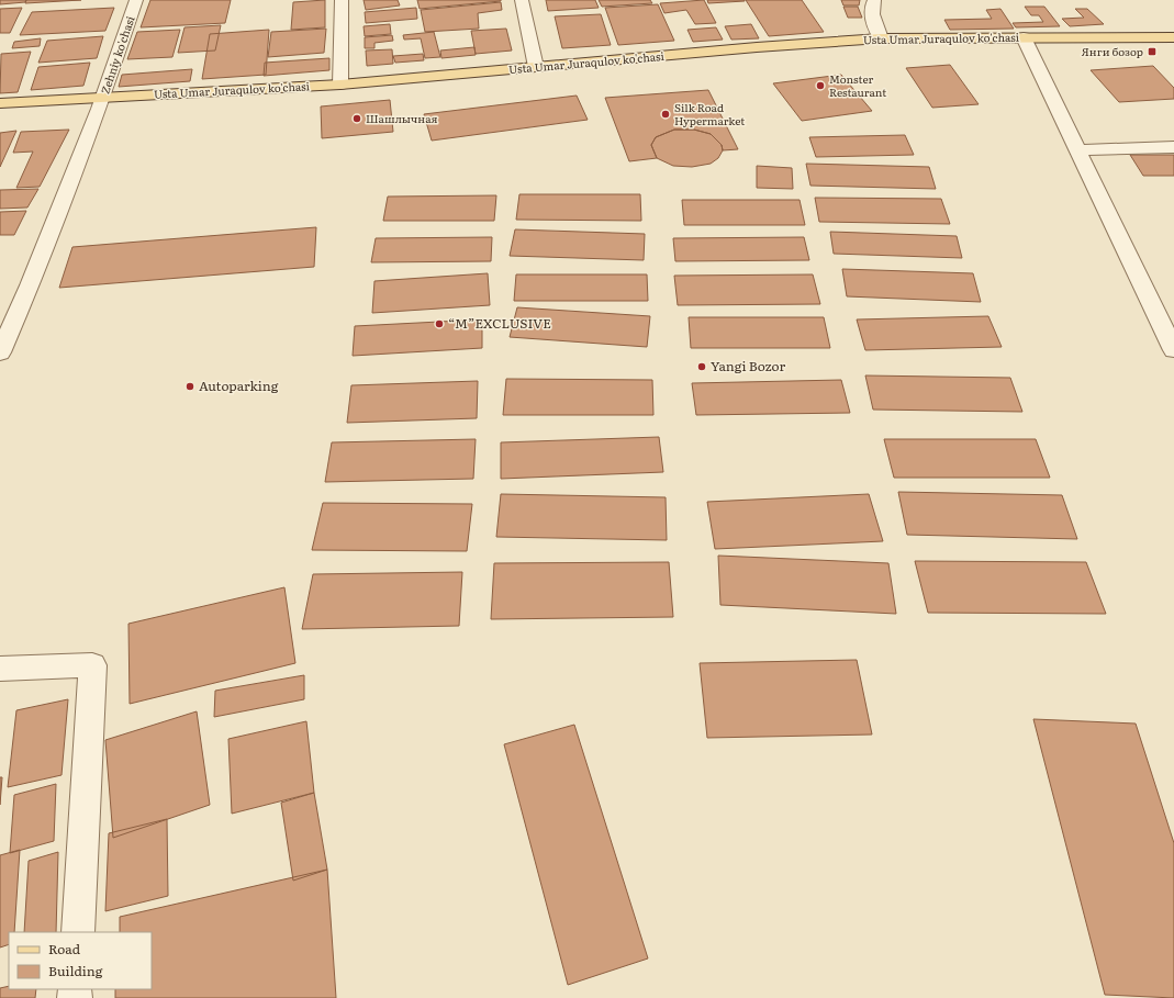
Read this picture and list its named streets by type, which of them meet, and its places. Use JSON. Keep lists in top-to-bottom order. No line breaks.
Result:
{"streets":{"main road":["Usta Umar Juraqulov ko'chasi"],"street":["Zehniy ko'chasi"]},"crossings":[["Usta Umar Juraqulov ko'chasi","Zehniy ko'chasi"]],"places":{"transit":["Янги бозор"],"other":["Monster Restaurant","Silk Road Hypermarket","Шашлычная","“M”EXCLUSIVE","Yangi Bozor","Autoparking"]},"legend":["Road","Building"]}
